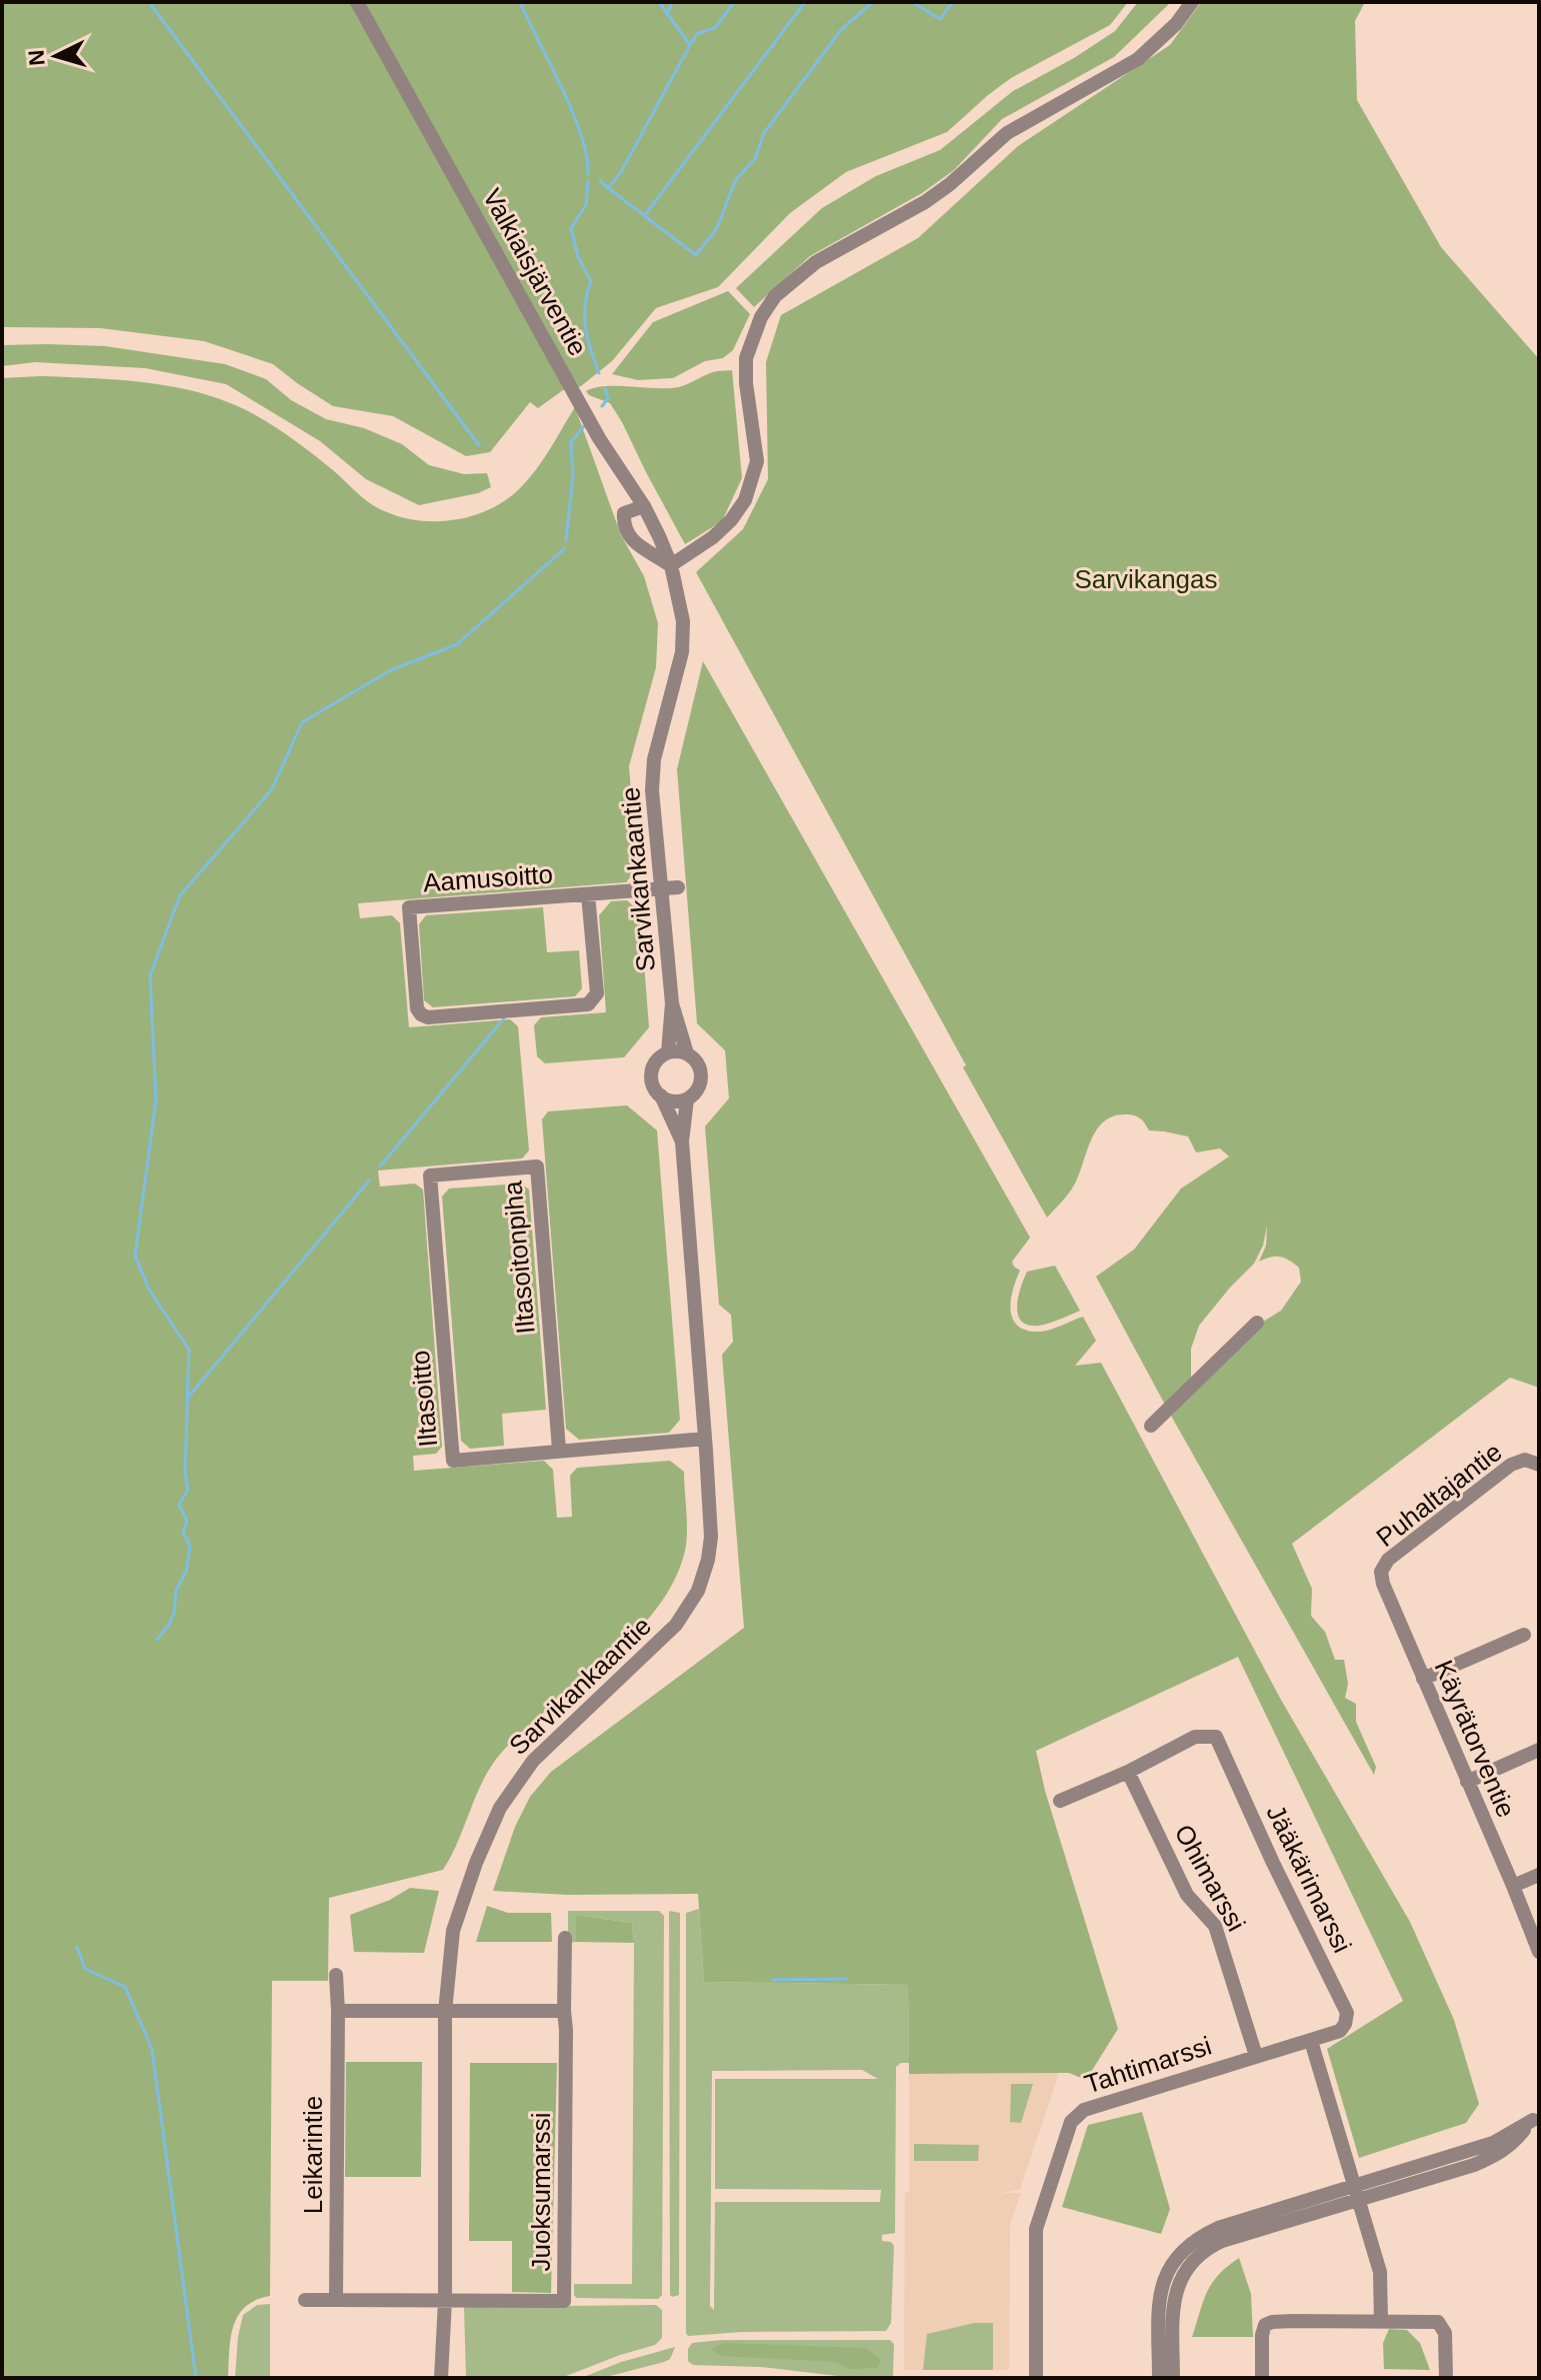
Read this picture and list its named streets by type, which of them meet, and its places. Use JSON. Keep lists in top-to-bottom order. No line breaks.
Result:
{"streets":{"street":["Valkiaisjärventie","Aamusoitto","Sarvikankaantie","Iltasoitonpiha","Iltasoitto","Puhaltajantie","Käyrätorventie","Ohimarssi","Jääkärimarssi","Tahtimarssi","Leikarintie","Juoksumarssi"]},"crossings":[["Valkiaisjärventie","Sarvikankaantie"],["Aamusoitto","Sarvikankaantie"],["Sarvikankaantie","Iltasoitto"],["Sarvikankaantie","Juoksumarssi"],["Iltasoitonpiha","Iltasoitto"],["Puhaltajantie","Käyrätorventie"],["Ohimarssi","Jääkärimarssi"],["Ohimarssi","Tahtimarssi"],["Jääkärimarssi","Tahtimarssi"]],"parks":["Sarvikangas"],"north":"left"}
